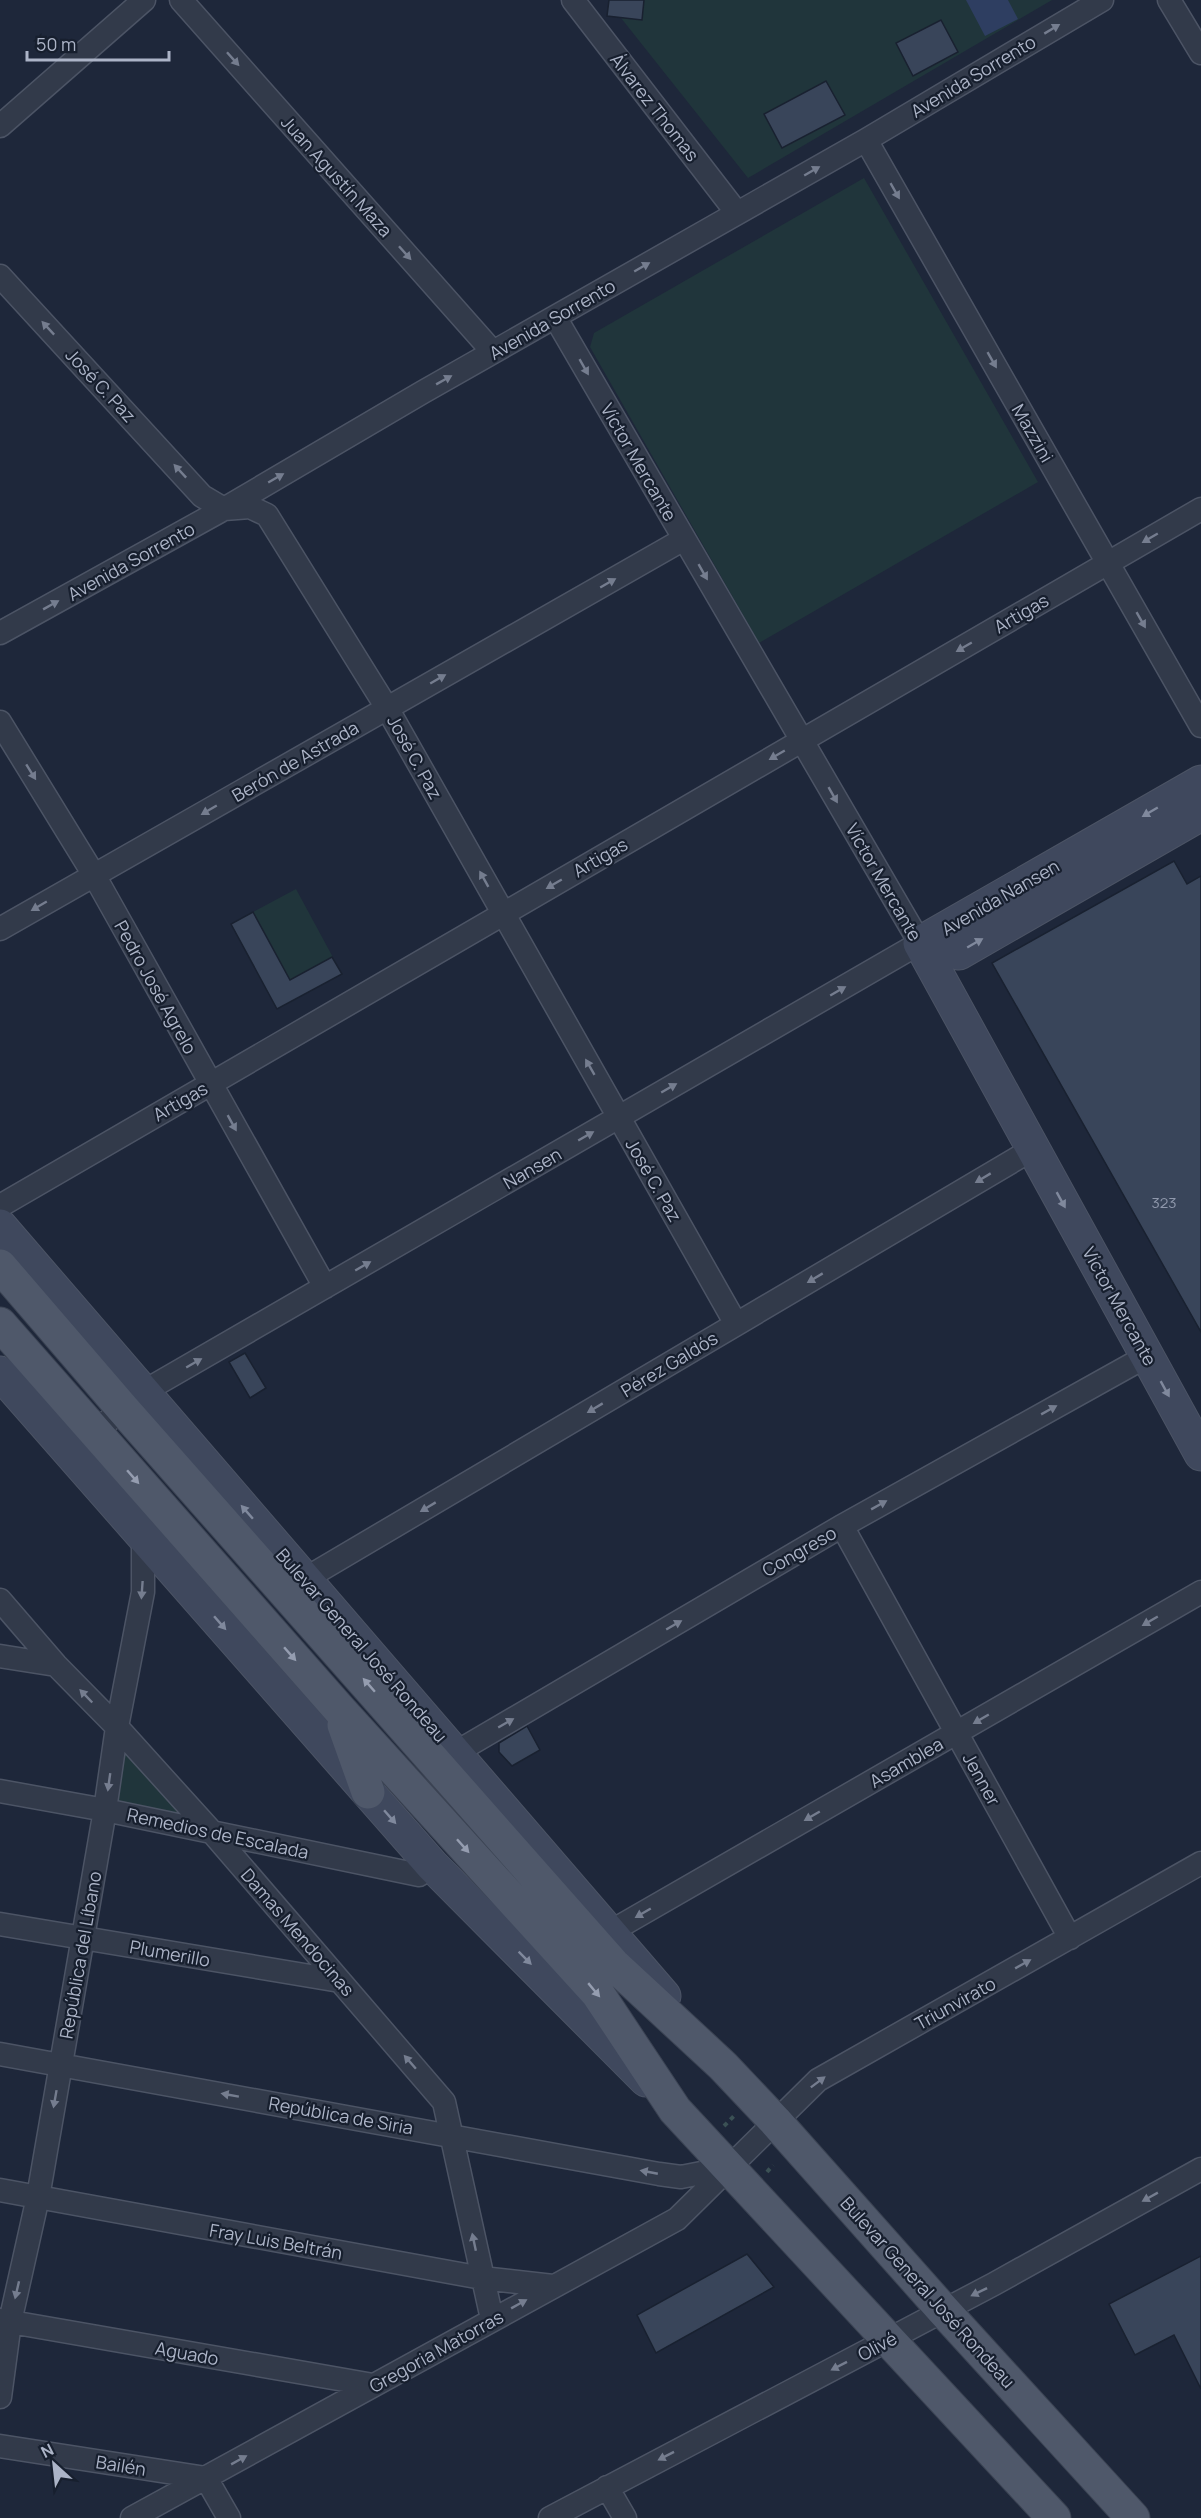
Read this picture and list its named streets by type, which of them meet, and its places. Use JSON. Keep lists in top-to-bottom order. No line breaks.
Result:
{"streets":{"main road":["Víctor Mercante","Avenida Nansen","Bulevar General José Rondeau"],"street":["Avenida Sorrento","Álvarez Thomas","Juan Agustín Maza","José C. Paz","Mazzini","Artigas","Berón de Astrada","Pedro José Agrelo","Nansen","Pérez Galdós","Congreso","Asamblea","Jenner","Remedios de Escalada","Damas Mendocinas","Plumerillo","República del Líbano","Triunvirato","República de Siria","Fray Luis Beltrán","Olivé","Gregoria Matorras","Aguado","Bailén"]},"crossings":[["Avenida Sorrento","Álvarez Thomas"],["Avenida Sorrento","Juan Agustín Maza"],["Avenida Sorrento","José C. Paz"],["Avenida Sorrento","Mazzini"],["Avenida Sorrento","Víctor Mercante"],["José C. Paz","Artigas"],["José C. Paz","Berón de Astrada"],["José C. Paz","Nansen"],["José C. Paz","Pérez Galdós"],["Mazzini","Artigas"],["Víctor Mercante","Artigas"],["Víctor Mercante","Berón de Astrada"],["Víctor Mercante","Avenida Nansen"],["Víctor Mercante","Nansen"],["Víctor Mercante","Pérez Galdós"],["Víctor Mercante","Congreso"],["Artigas","Pedro José Agrelo"],["Berón de Astrada","Pedro José Agrelo"],["Avenida Nansen","Nansen"],["Pedro José Agrelo","Nansen"],["Nansen","Bulevar General José Rondeau"],["Pérez Galdós","Bulevar General José Rondeau"],["Congreso","Bulevar General José Rondeau"],["Congreso","Jenner"],["Bulevar General José Rondeau","Asamblea"],["Bulevar General José Rondeau","Triunvirato"],["Bulevar General José Rondeau","Olivé"],["Asamblea","Jenner"],["Jenner","Triunvirato"],["Remedios de Escalada","Damas Mendocinas"],["Remedios de Escalada","República del Líbano"],["Damas Mendocinas","Plumerillo"],["Damas Mendocinas","República del Líbano"],["Damas Mendocinas","República de Siria"],["Damas Mendocinas","Fray Luis Beltrán"],["Damas Mendocinas","Gregoria Matorras"],["Plumerillo","República del Líbano"],["República del Líbano","República de Siria"],["República del Líbano","Fray Luis Beltrán"],["República del Líbano","Aguado"],["Triunvirato","República de Siria"],["Triunvirato","Gregoria Matorras"],["República de Siria","Gregoria Matorras"],["Fray Luis Beltrán","Gregoria Matorras"],["Gregoria Matorras","Aguado"],["Gregoria Matorras","Bailén"]],"one_way":["Avenida Sorrento","Juan Agustín Maza","José C. Paz","Mazzini","Víctor Mercante","Artigas","Pedro José Agrelo","Nansen","Pérez Galdós","Congreso","Asamblea","Damas Mendocinas","República del Líbano","Triunvirato","República de Siria","Olivé","Gregoria Matorras"],"house_numbers":["323"],"scale_bar":"50 m","north":"top left"}
